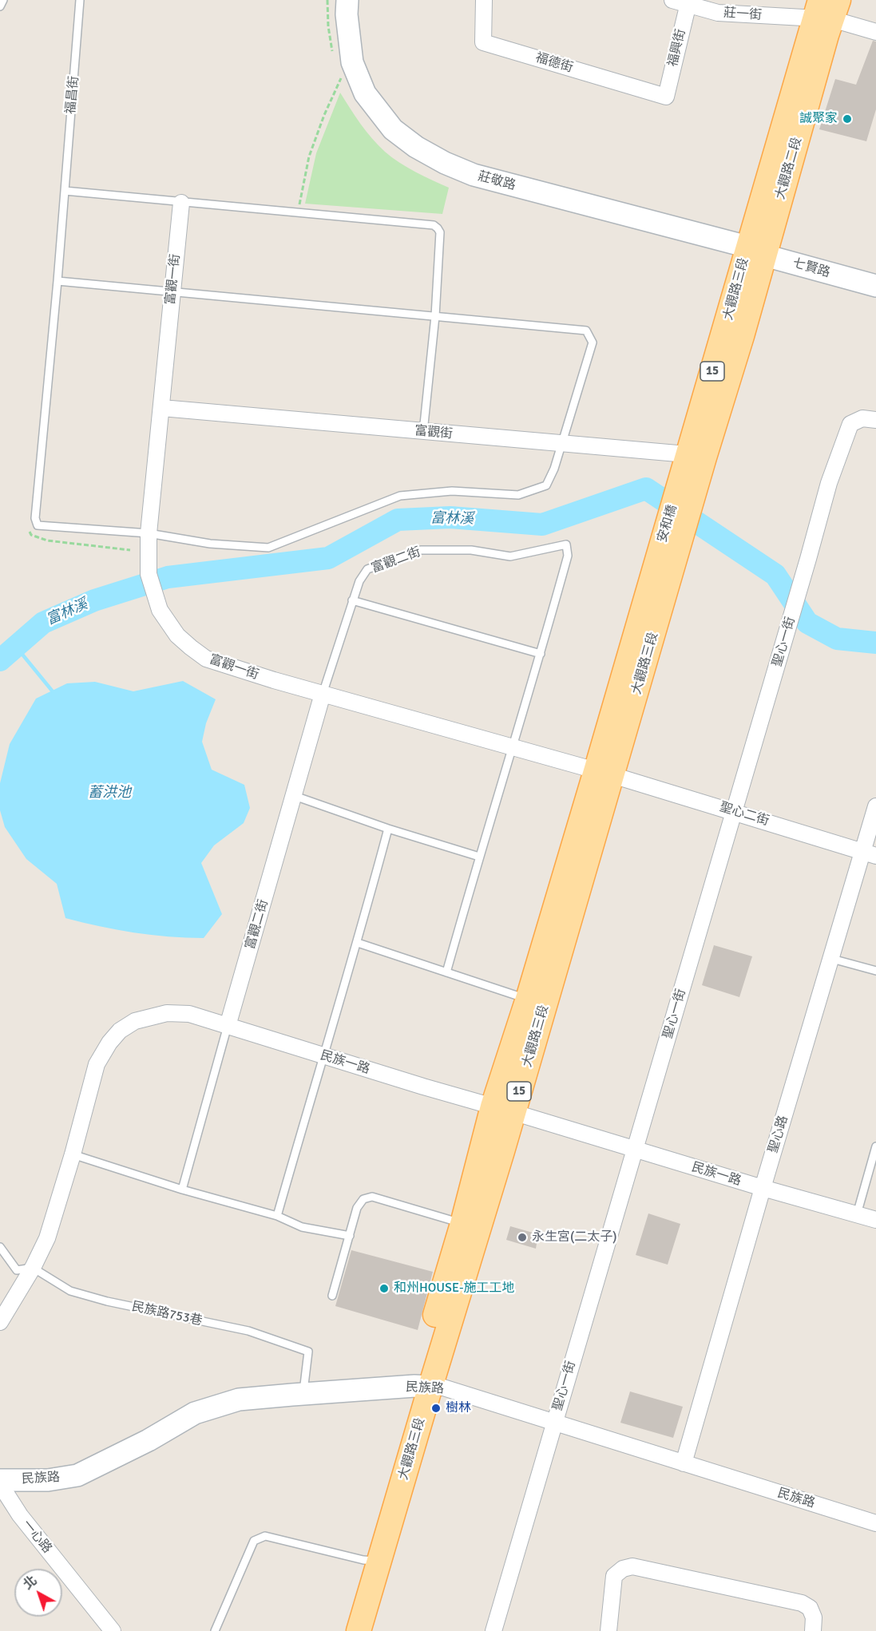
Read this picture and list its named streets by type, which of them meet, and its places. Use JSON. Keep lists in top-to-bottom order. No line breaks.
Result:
{"streets":{"main road":["大觀路二段","大觀路三段","15","安和橋"],"street":["莊一街","福興街","福德街","莊敬路","七賢路","富觀一街","富觀街","富觀二街","聖心一街","聖心二街","民族一路","聖心路","民族路","一心路"],"lane":["福昌街","民族路753巷"]},"crossings":[["莊一街","福興街"],["莊一街","大觀路二段"],["福興街","福德街"],["福昌街","富觀一街"],["大觀路二段","莊敬路"],["大觀路二段","七賢路"],["大觀路二段","大觀路三段"],["莊敬路","七賢路"],["莊敬路","大觀路三段"],["七賢路","大觀路三段"],["富觀一街","大觀路三段"],["富觀一街","富觀街"],["富觀一街","富觀二街"],["富觀一街","聖心二街"],["大觀路三段","富觀街"],["大觀路三段","安和橋"],["大觀路三段","聖心二街"],["大觀路三段","民族一路"],["大觀路三段","民族路"],["富觀二街","民族一路"],["聖心一街","聖心二街"],["聖心一街","民族一路"],["聖心一街","民族路"],["聖心二街","聖心路"],["民族一路","聖心路"],["民族一路","民族路753巷"],["聖心路","民族路"],["民族路753巷","民族路"]],"water":["富林溪","蓄洪池"],"places":["誠聚家","永生宮(二太子)","和州HOUSE-施工工地","樹林"],"north":"top left"}
